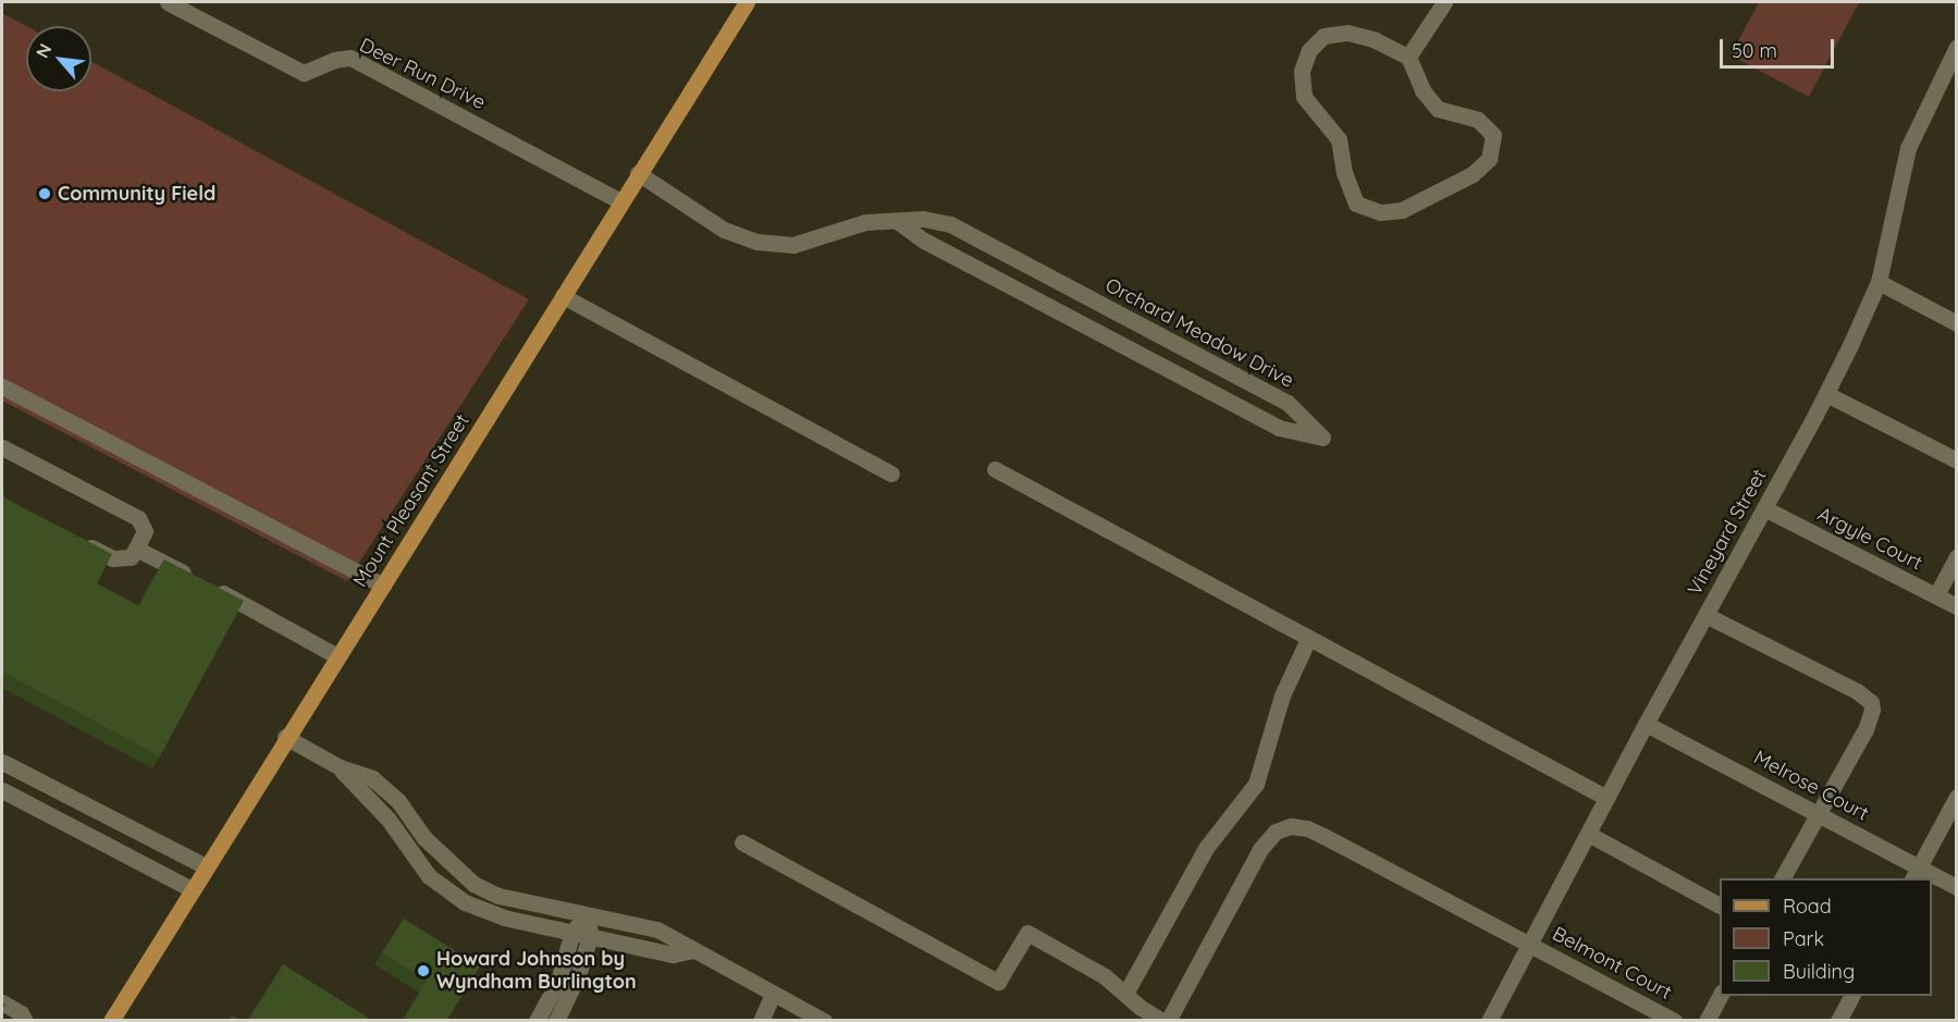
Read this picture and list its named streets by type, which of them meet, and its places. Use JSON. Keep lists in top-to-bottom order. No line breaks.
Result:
{"streets":{"main road":["Mount Pleasant Street"],"street":["Deer Run Drive","Orchard Meadow Drive","Vineyard Street","Argyle Court","Melrose Court","Belmont Court"]},"crossings":[["Deer Run Drive","Mount Pleasant Street"],["Orchard Meadow Drive","Mount Pleasant Street"],["Vineyard Street","Argyle Court"],["Vineyard Street","Melrose Court"],["Vineyard Street","Belmont Court"]],"places":["Community Field","Howard Johnson by Wyndham Burlington"],"legend":["Road","Park","Building"],"scale_bar":"50 m","north":"top left"}
